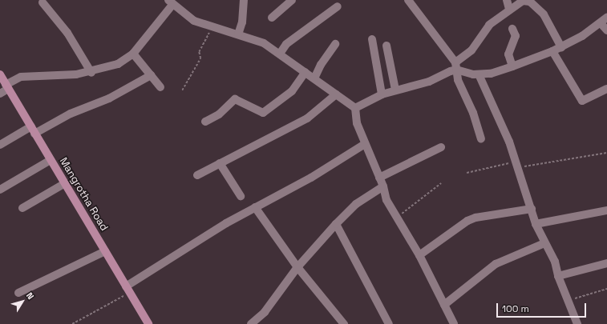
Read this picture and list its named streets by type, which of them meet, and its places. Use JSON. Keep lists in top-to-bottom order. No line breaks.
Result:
{"streets":{"main road":["Mangrotha Road"]},"scale_bar":"100 m","north":"top right"}
